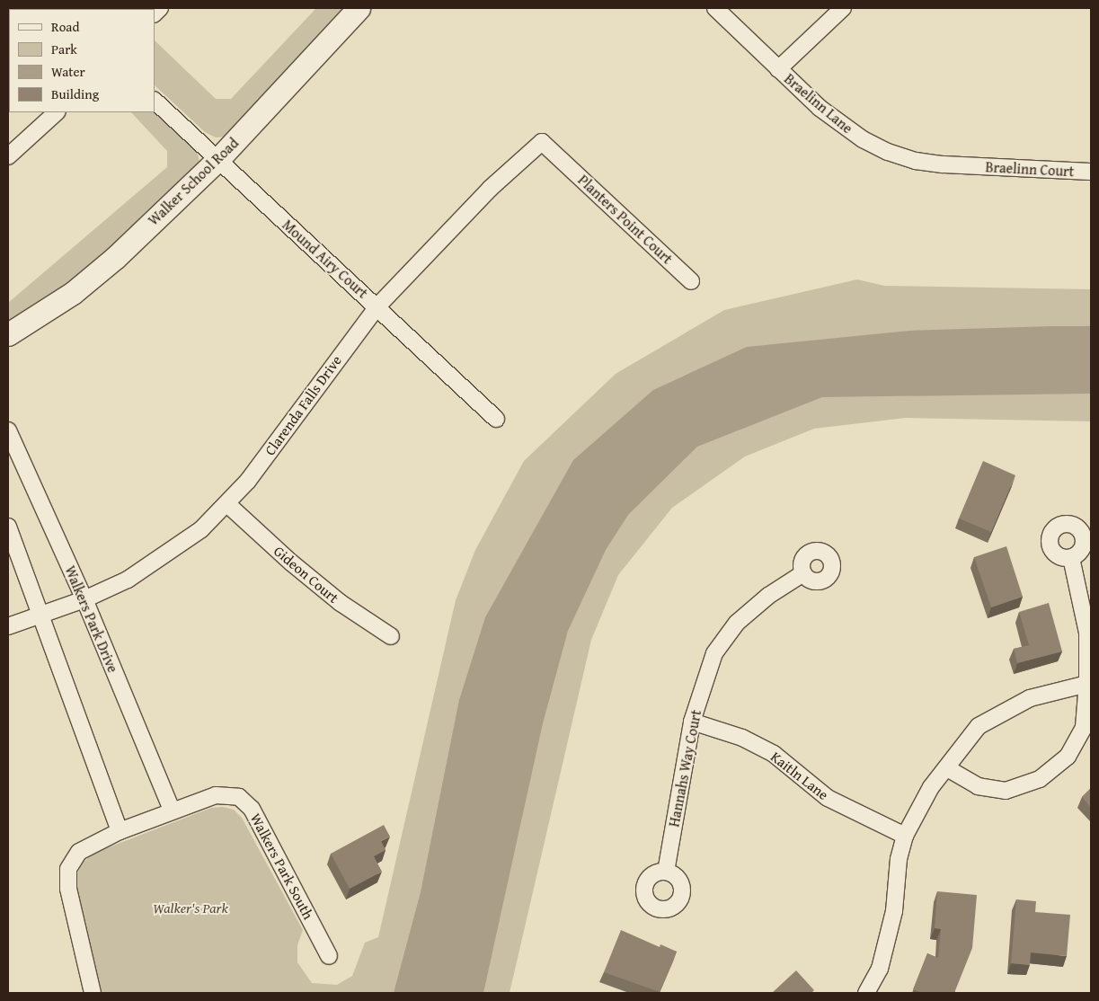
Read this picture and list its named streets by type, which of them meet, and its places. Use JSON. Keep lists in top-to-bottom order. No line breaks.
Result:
{"streets":{"street":["Braelinn Lane","Braelinn Court","Walker School Road","Planters Point Court","Mound Airy Court","Clarenda Falls Drive","Gideon Court","Walkers Park Drive","Hannahs Way Court","Kaitln Lane","Walkers Park South"]},"crossings":[["Braelinn Lane","Braelinn Court"],["Walker School Road","Mound Airy Court"],["Planters Point Court","Clarenda Falls Drive"],["Mound Airy Court","Clarenda Falls Drive"],["Clarenda Falls Drive","Gideon Court"],["Clarenda Falls Drive","Walkers Park Drive"],["Walkers Park Drive","Walkers Park South"],["Hannahs Way Court","Kaitln Lane"]],"parks":["Walker's Park"],"legend":["Road","Park","Water","Building"]}
